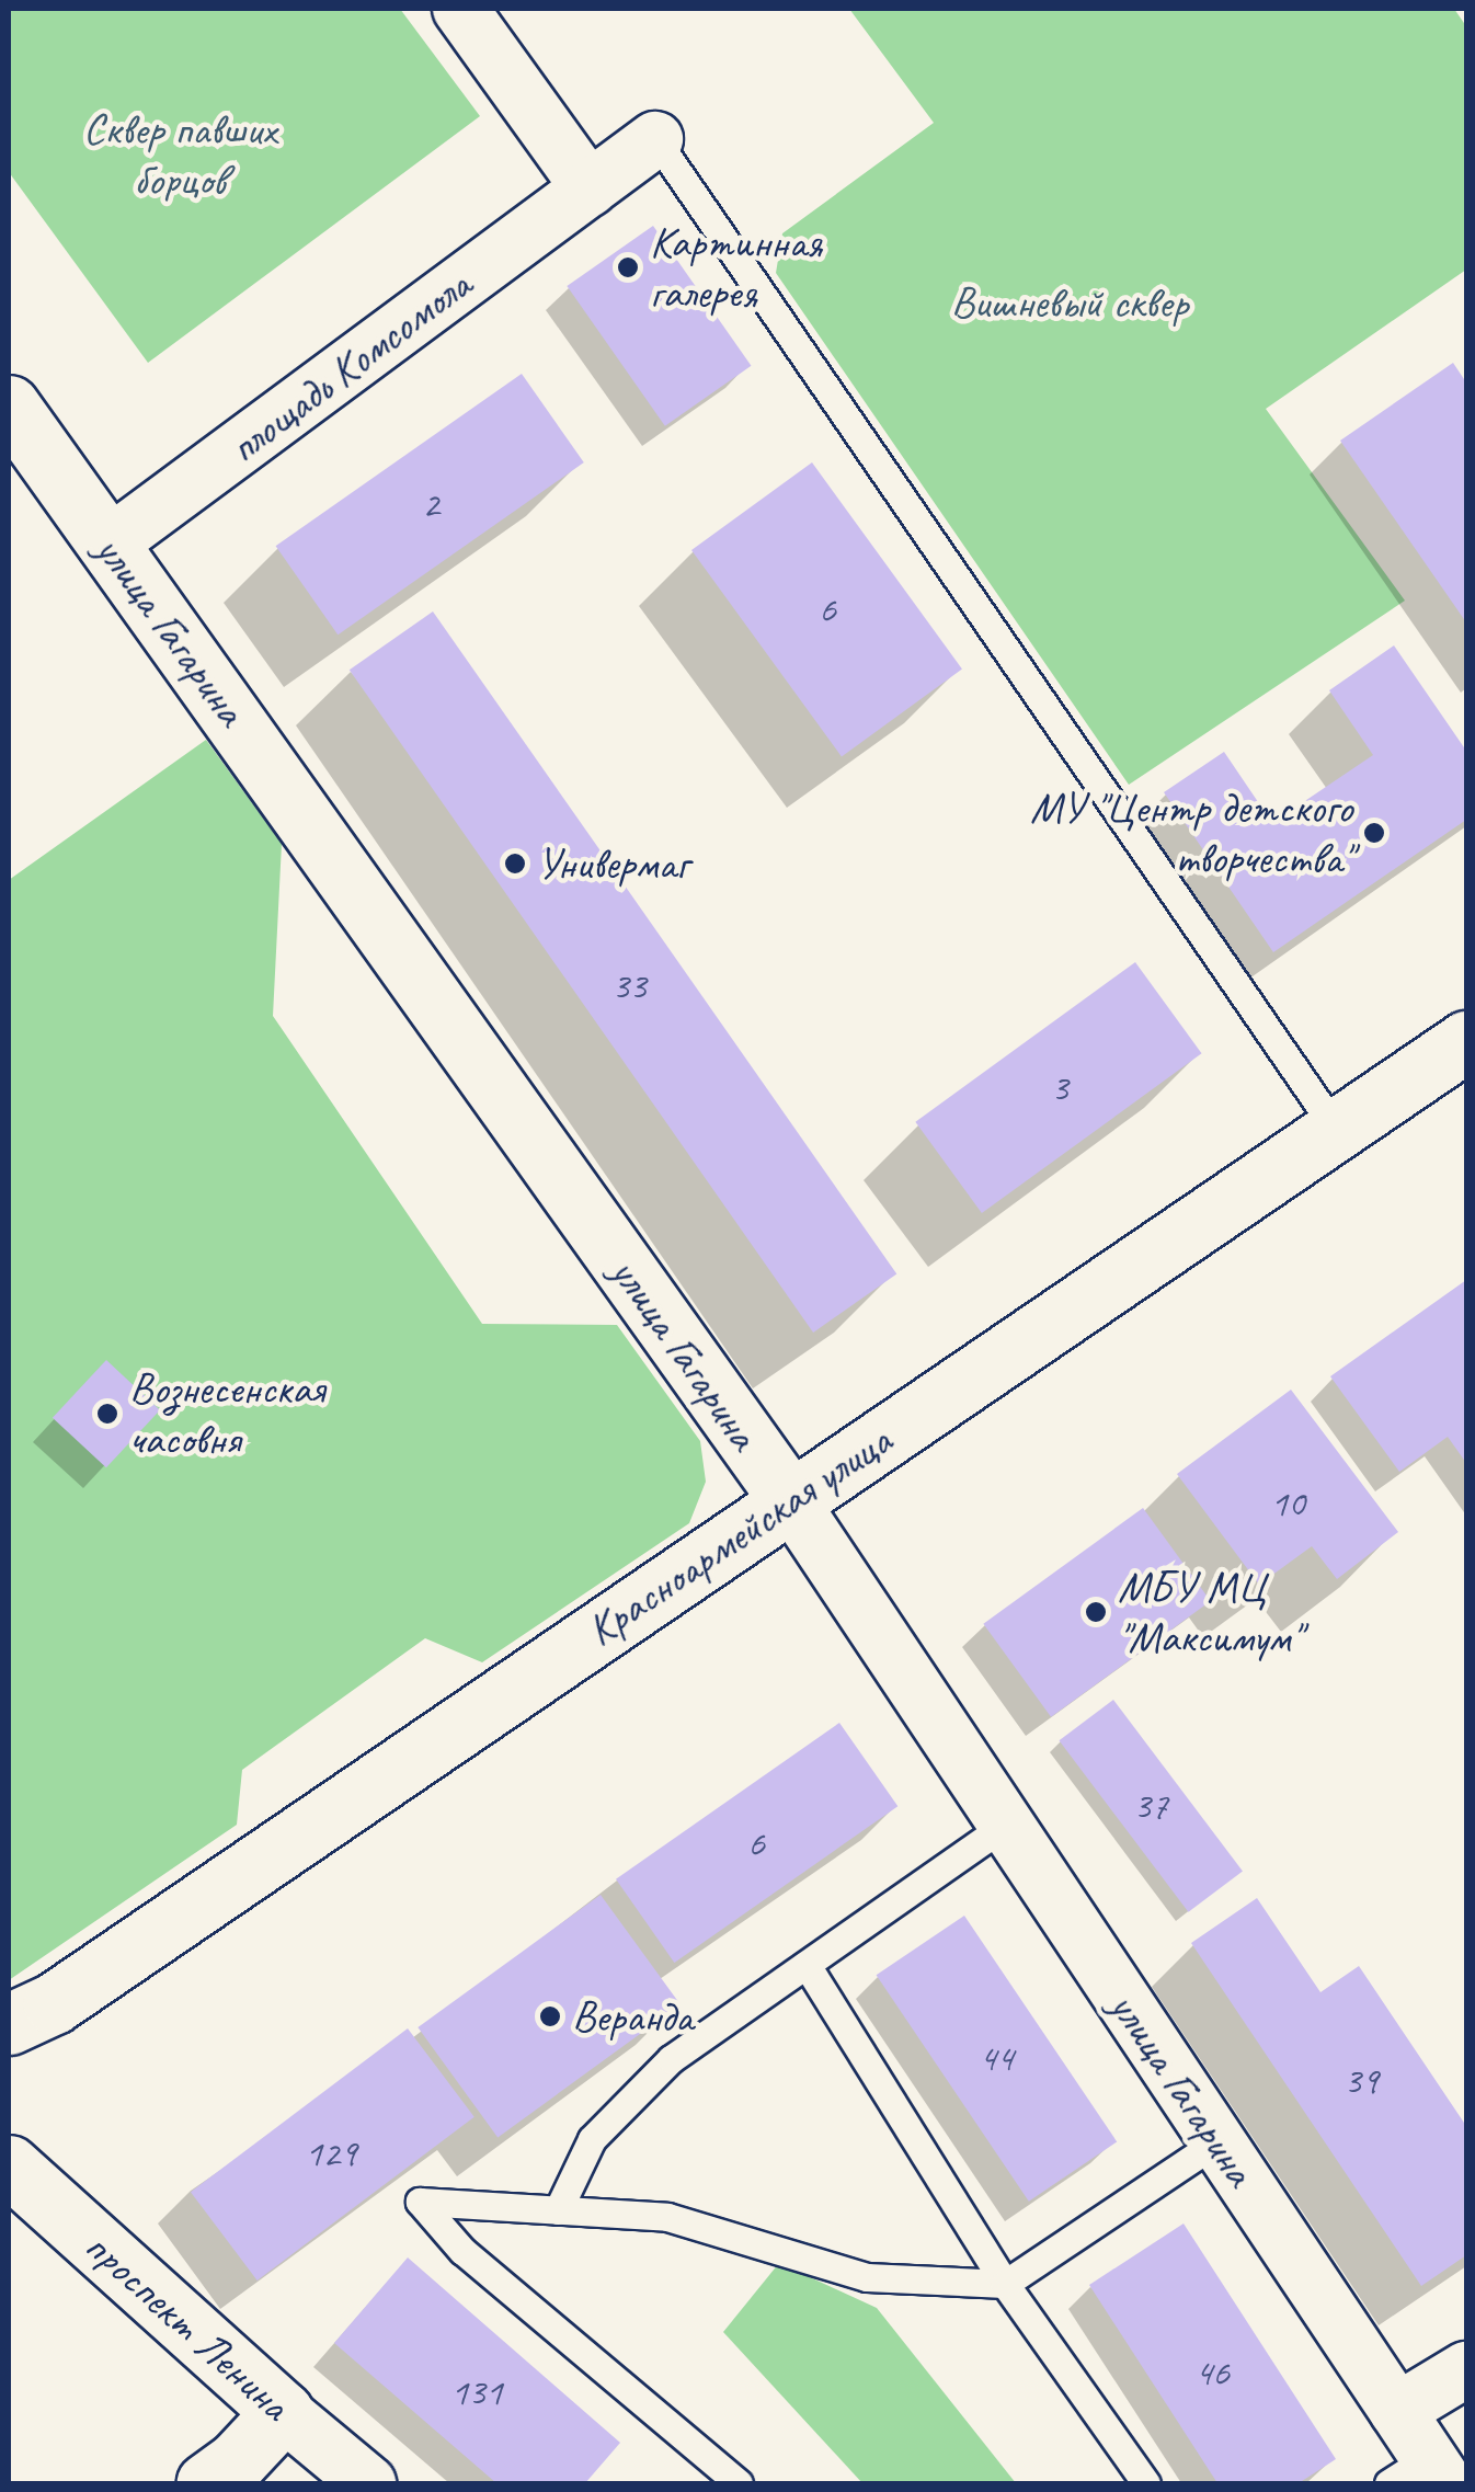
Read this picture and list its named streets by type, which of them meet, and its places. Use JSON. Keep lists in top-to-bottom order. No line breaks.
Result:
{"streets":{"street":["площадь Комсомола","улица Гагарина","Красноармейская улица","проспект Ленина"]},"crossings":[["площадь Комсомола","улица Гагарина"],["улица Гагарина","Красноармейская улица"]],"parks":["Сквер павших борцов","Вишневый сквер"],"places":["Картинная галерея","МУ \"Центр детского творчества\"","Универмаг","Вознесенская часовня","МБУ МЦ \"Максимум\"","Веранда"],"house_numbers":["2","6","33","3","10","37","6","44","39","129","46","131"]}
